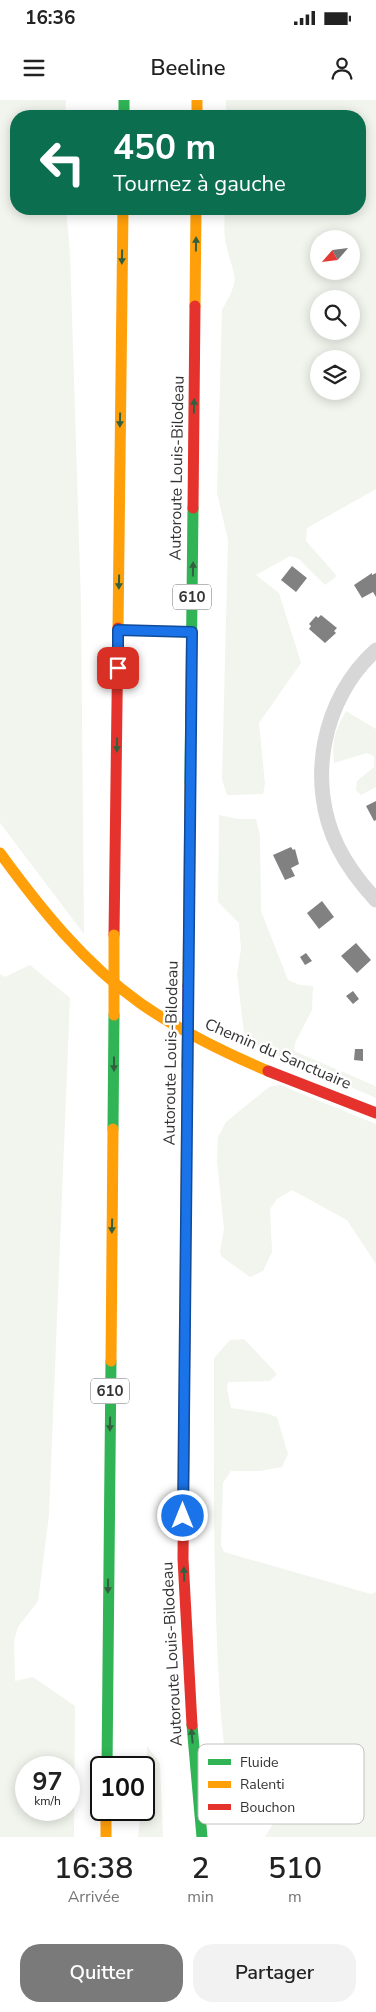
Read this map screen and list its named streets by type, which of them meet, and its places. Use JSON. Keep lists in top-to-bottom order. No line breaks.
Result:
{"streets":{"main road":["Autoroute Louis-Bilodeau","610","Chemin du Sanctuaire"]},"crossings":[["Autoroute Louis-Bilodeau","610"]],"legend":["Fluide","Ralenti","Bouchon"],"north":"bottom left","page":{"status":"16:36","header":"Beeline","turn":["450 m","Tournez à gauche"],"speed":"97 km/h","limit":"100","eta":["16:38","Arrivée","2","min","510","m"],"buttons":["Quitter","Partager"]}}
